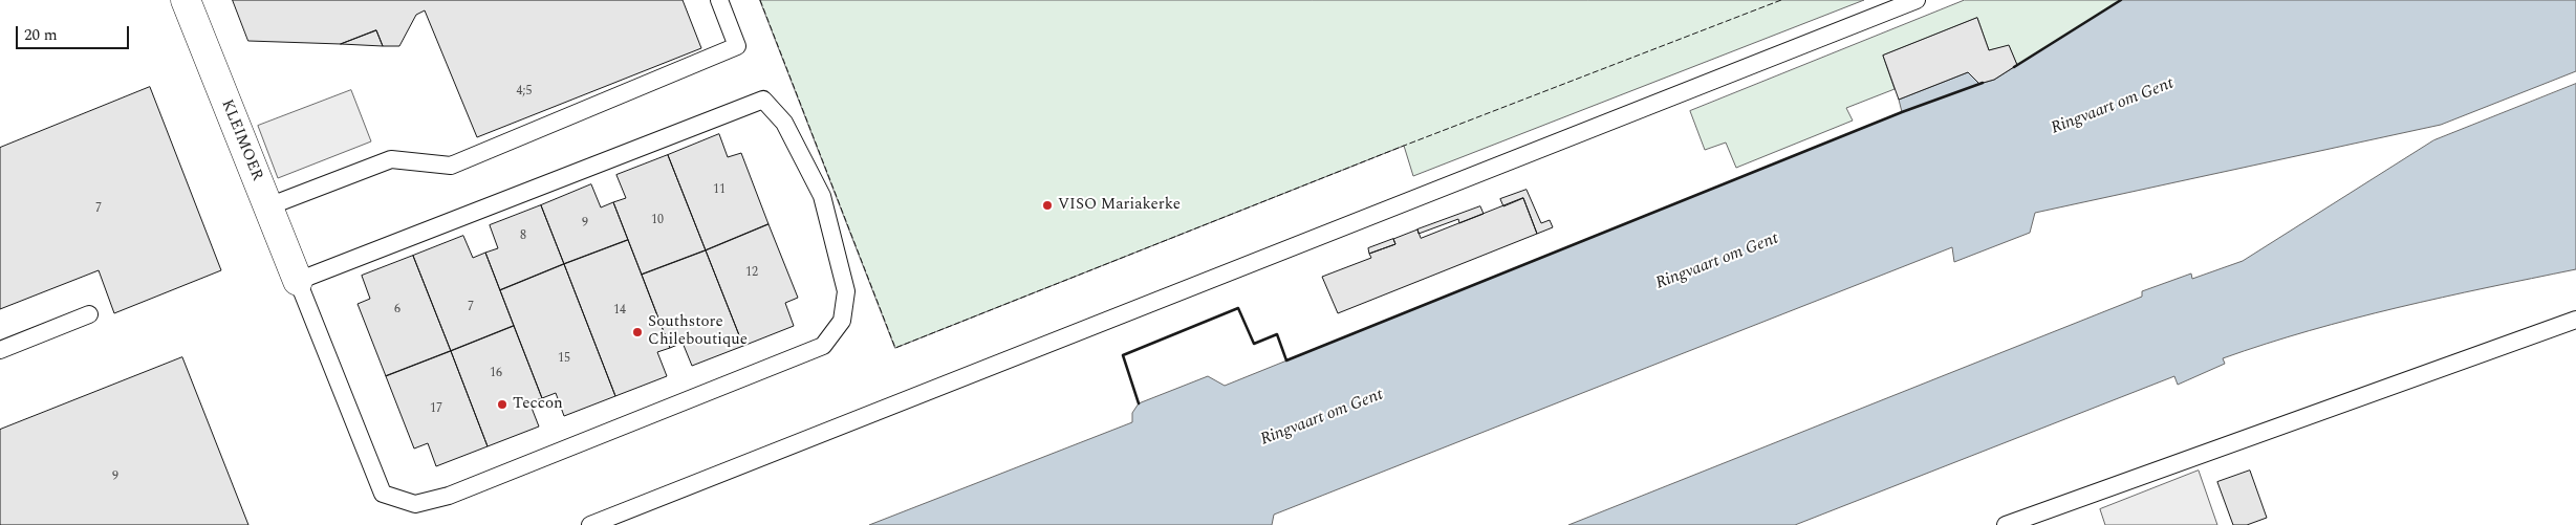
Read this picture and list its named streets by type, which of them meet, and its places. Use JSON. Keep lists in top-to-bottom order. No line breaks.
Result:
{"streets":{"street":["KLEIMOER"]},"water":["Ringvaart om Gent"],"places":["VISO Mariakerke","Southstore Chileboutique","Teccon"],"house_numbers":["4;5","11","7","10","9","8","12","7","6","14","15","16","17","9"],"scale_bar":"20 m"}
